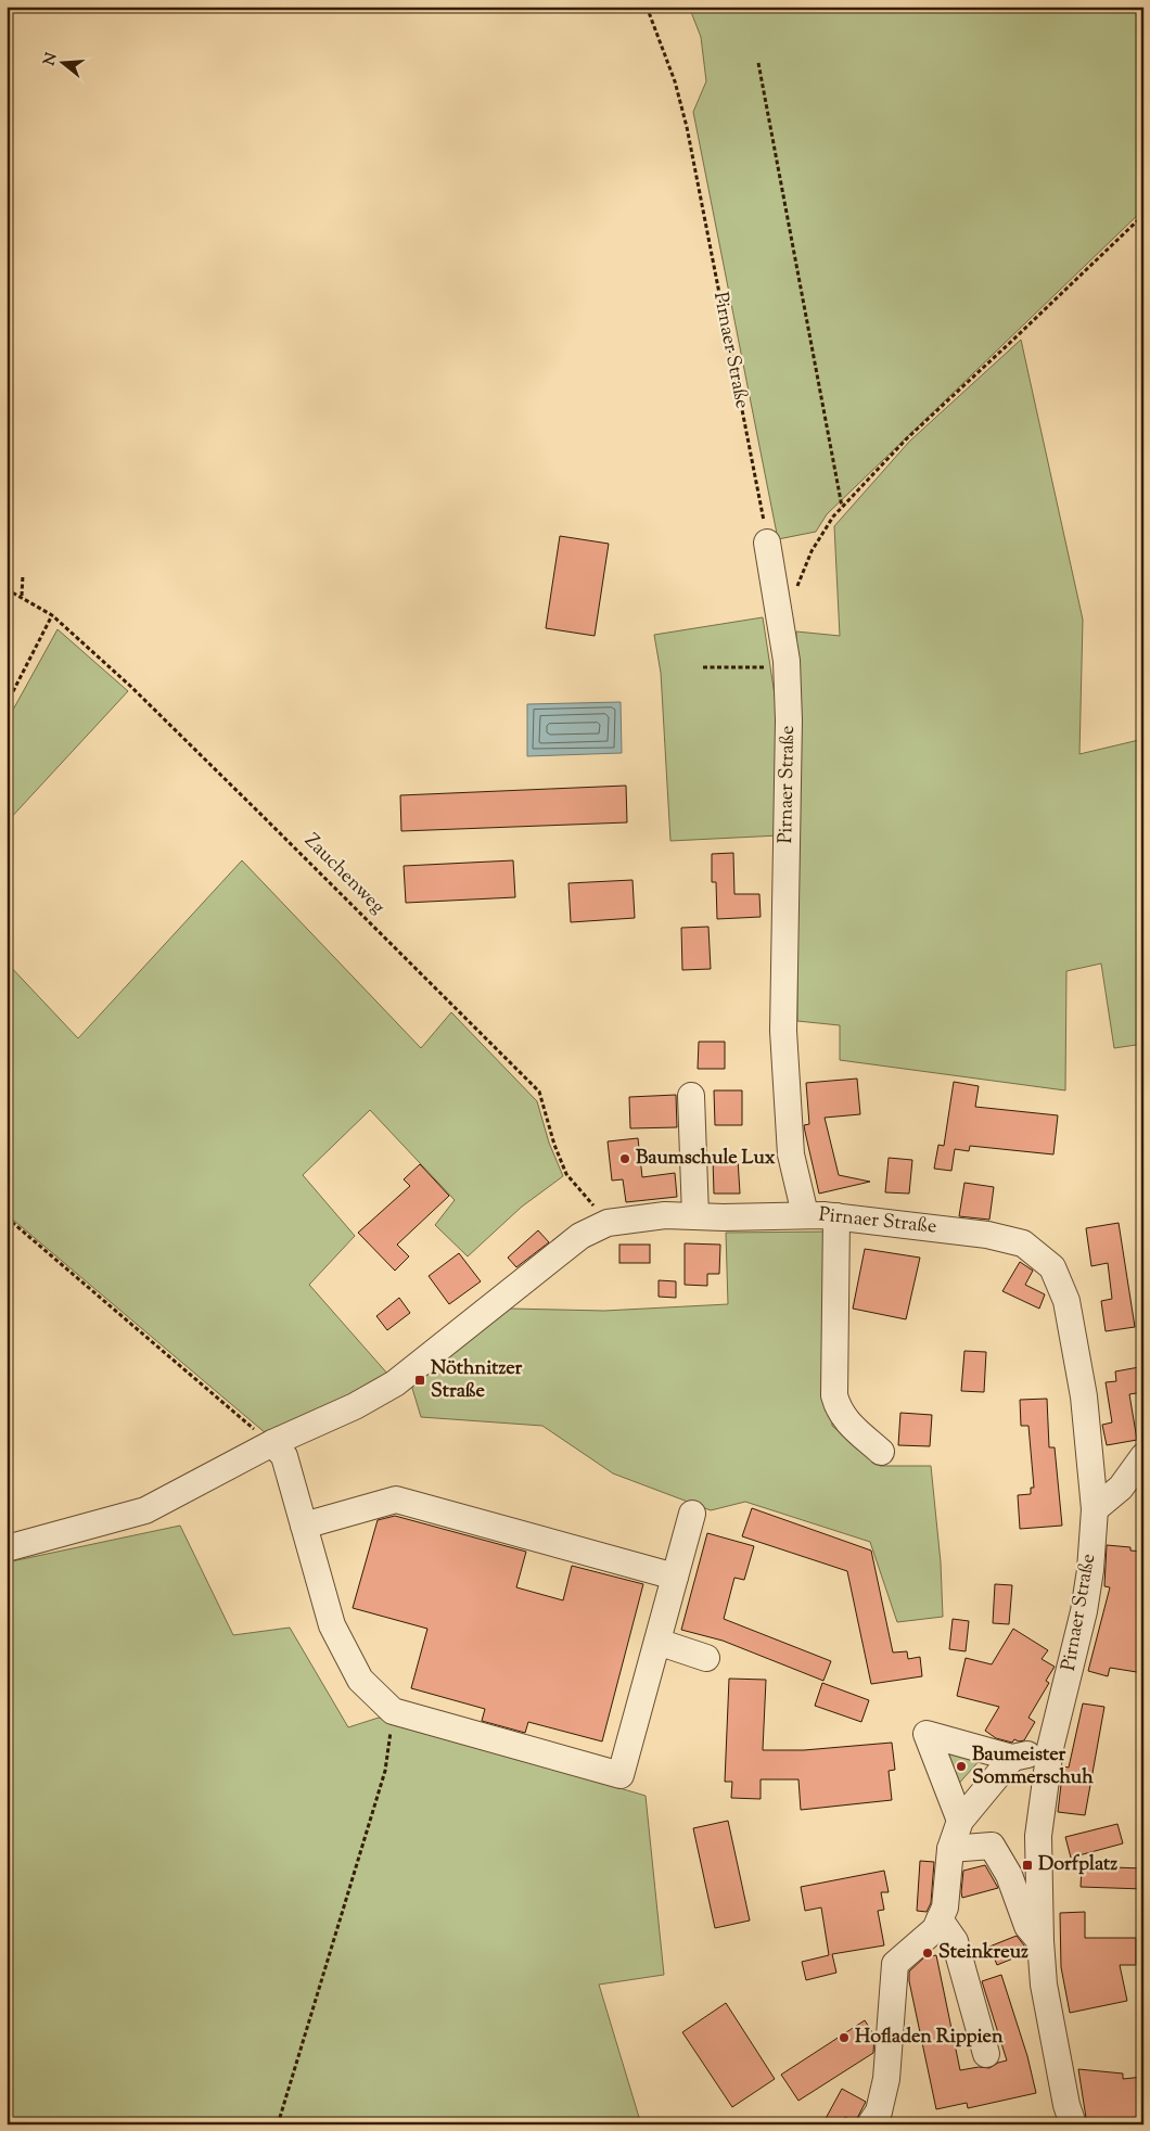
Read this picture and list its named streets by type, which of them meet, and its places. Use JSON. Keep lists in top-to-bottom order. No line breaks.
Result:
{"streets":{"street":["Pirnaer Straße"],"path":["Zauchenweg"]},"places":{"other":["Baumschule Lux","Baumeister Sommerschuh","Steinkreuz","Hofladen Rippien"],"transit":["Nöthnitzer Straße","Dorfplatz"]},"north":"left"}
